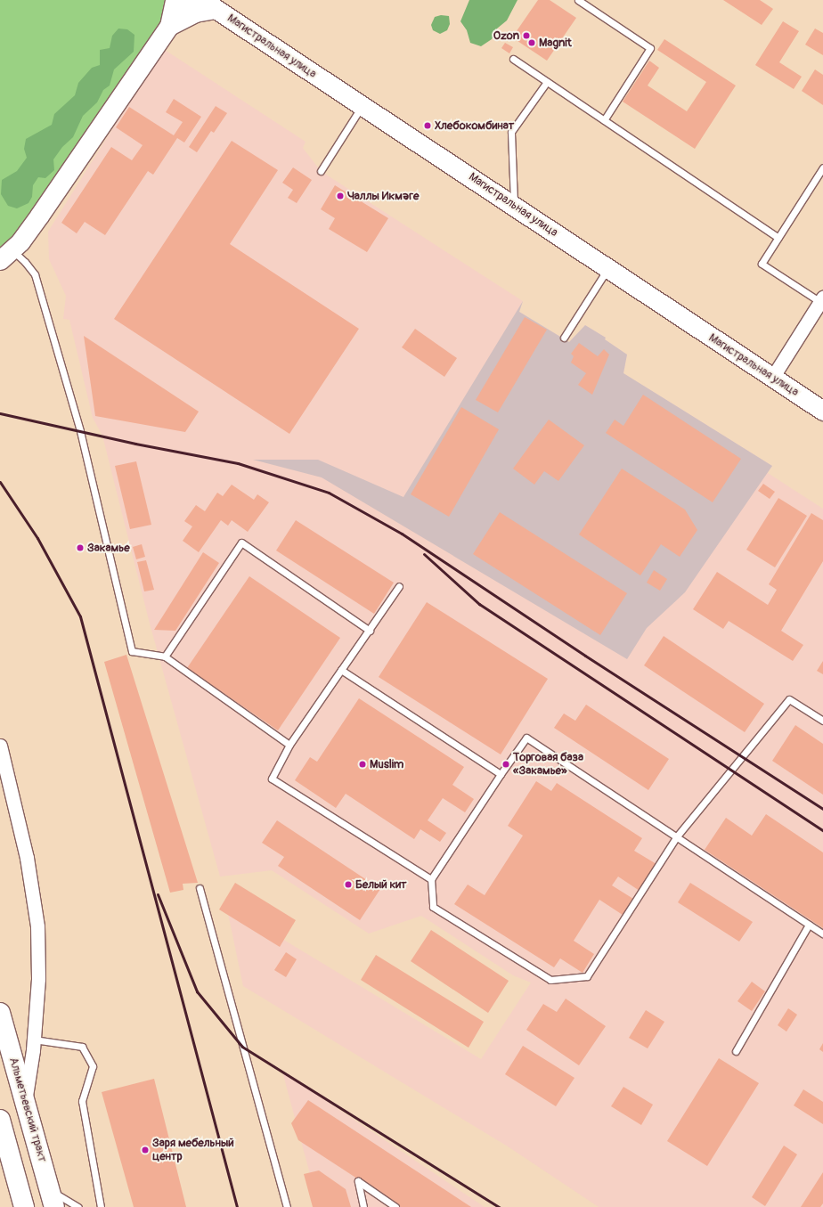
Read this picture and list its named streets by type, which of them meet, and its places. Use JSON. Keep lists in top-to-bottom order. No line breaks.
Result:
{"streets":{"main road":["Магистральная улица","Альметьевский тракт"]},"places":["Ozon","Magnit","Хлебокомбинат","Чаллы Икмәге","Закамье","Muslim","Торговая база «Закамье»","Белый кит","Заря мебельный центр"]}
